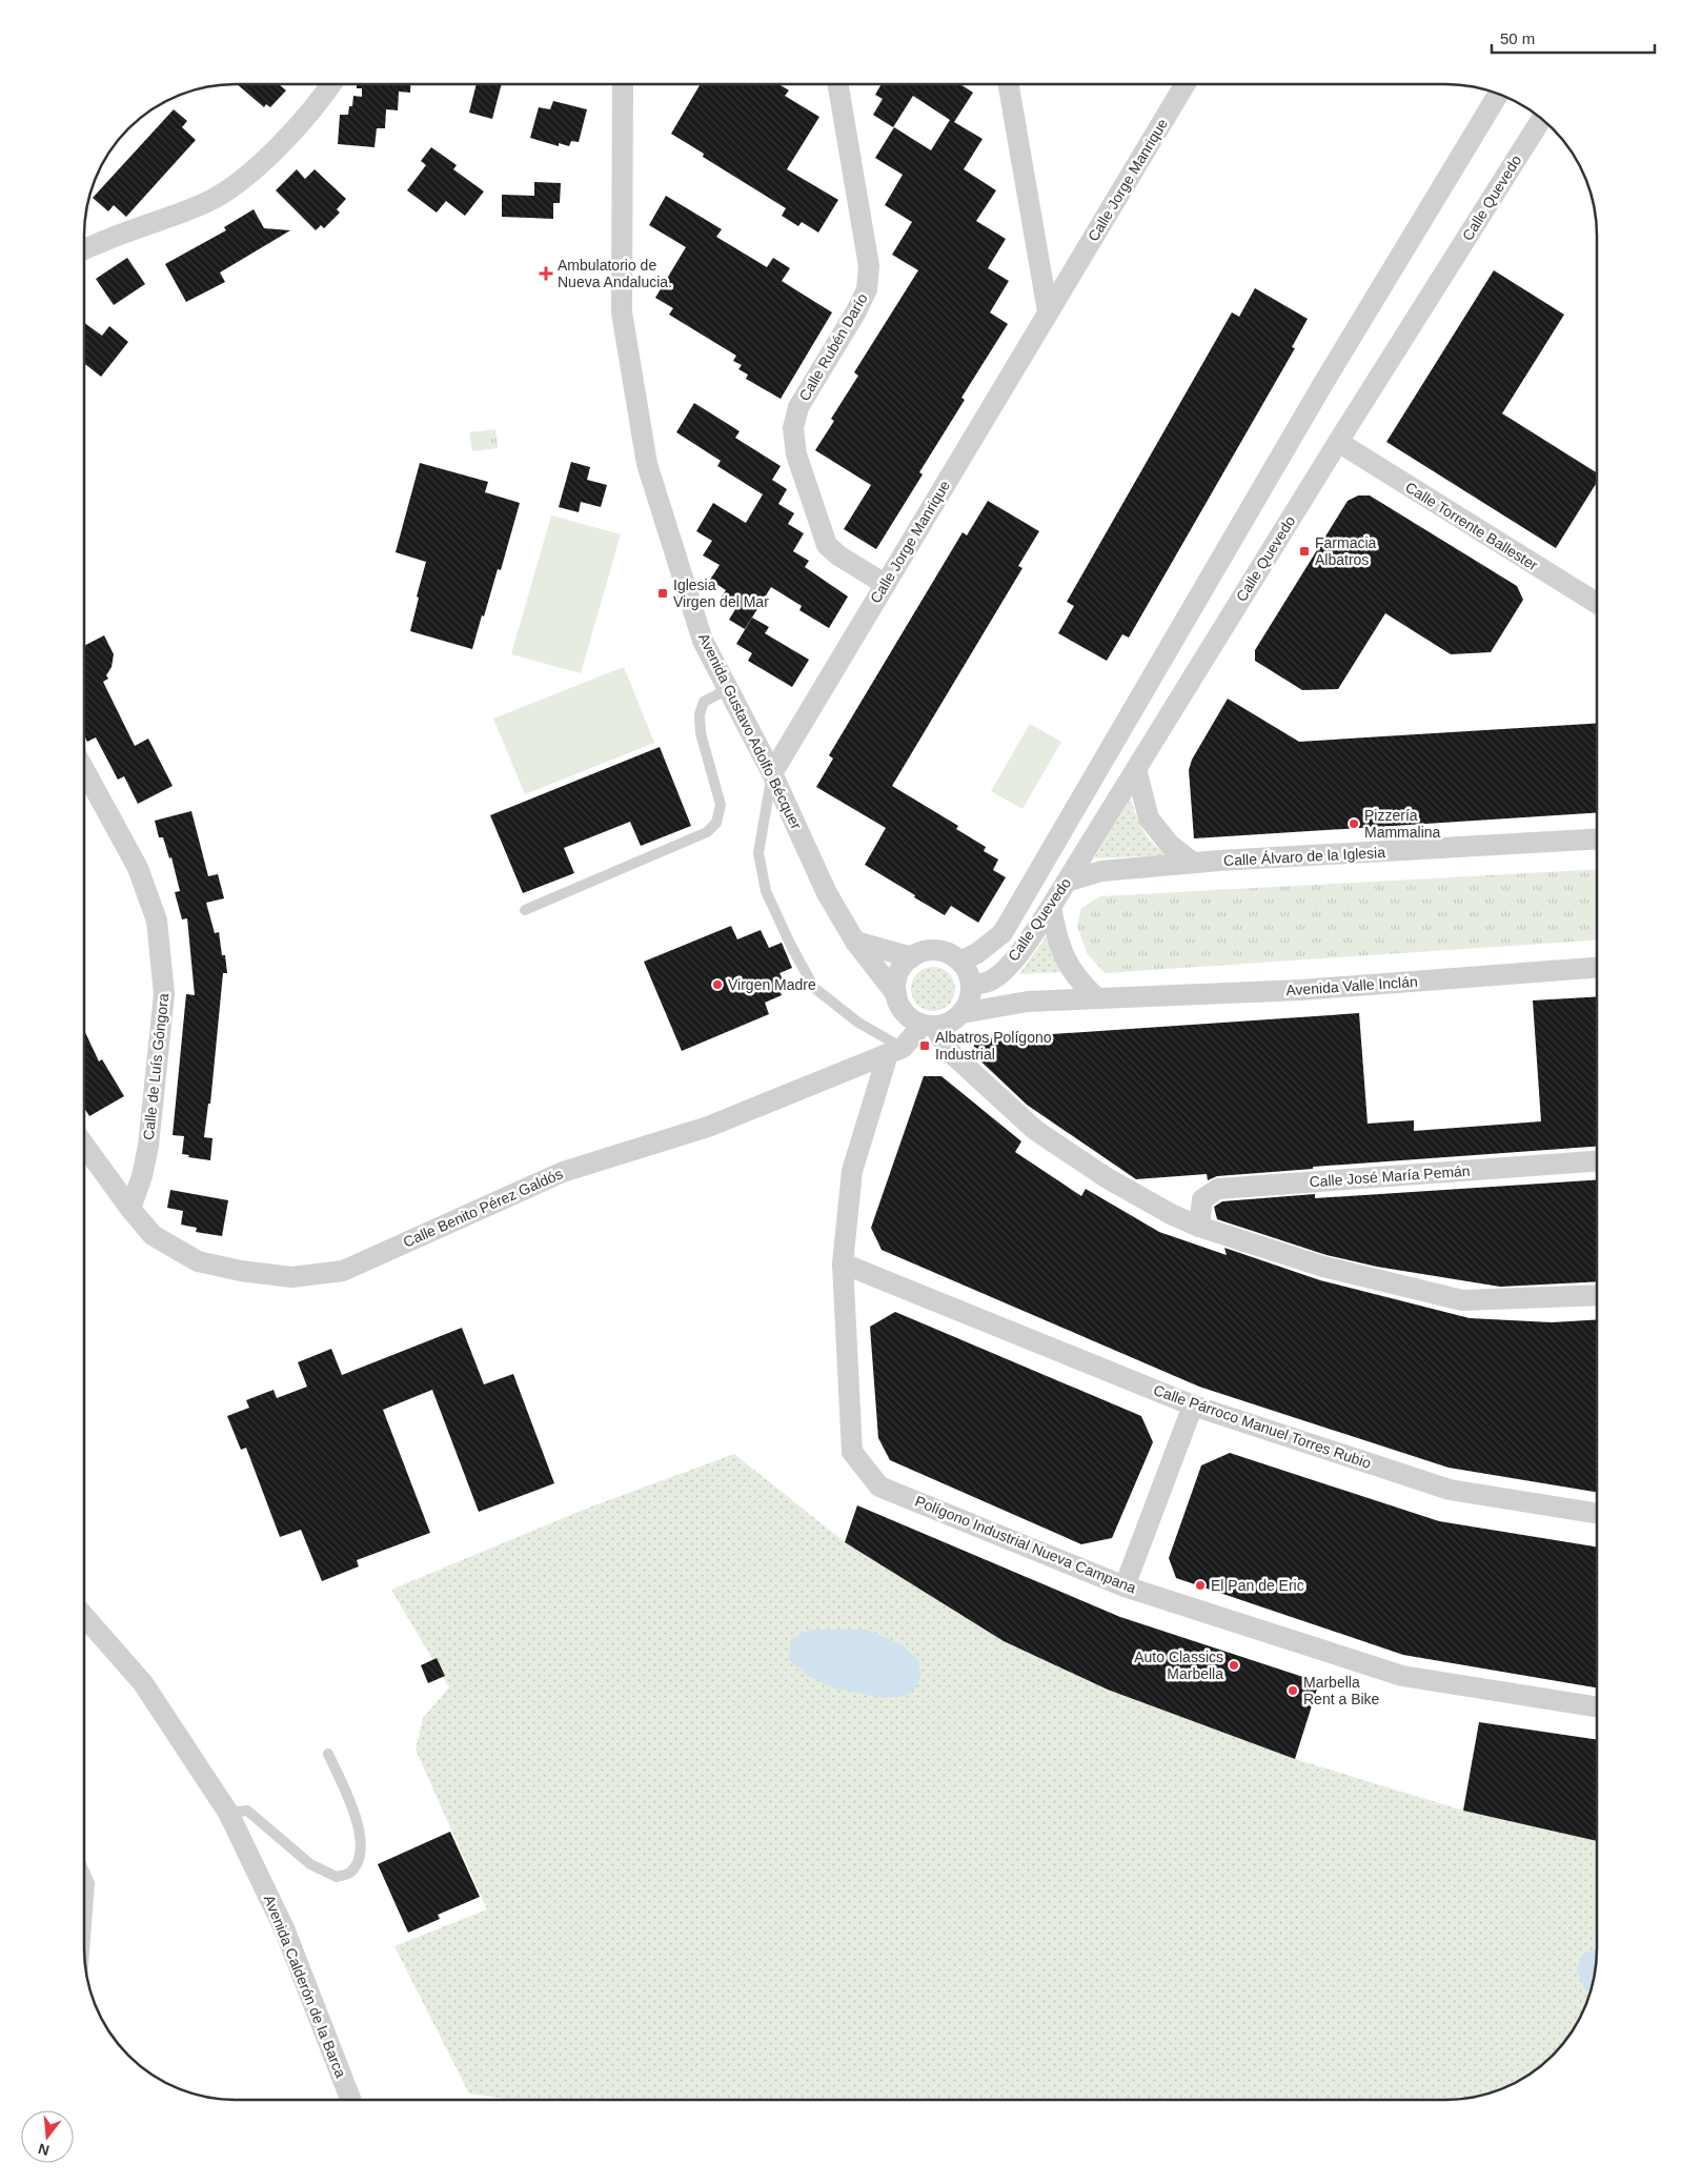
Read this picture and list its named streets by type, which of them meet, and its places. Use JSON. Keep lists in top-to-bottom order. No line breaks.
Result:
{"streets":{"street":["Calle Jorge Manrique","Calle Quevedo","Calle Rubén Darío","Calle Torrente Ballester","Avenida Gustavo Adolfo Bécquer","Calle Álvaro de la Iglesia","Avenida Valle Inclán","Calle de Luís Góngora","Calle José María Pemán","Calle Benito Pérez Galdós","Calle Párroco Manuel Torres Rubio","Polígono Industrial Nueva Campana","Avenida Calderón de la Barca"]},"crossings":[["Calle Jorge Manrique","Calle Rubén Darío"],["Calle Jorge Manrique","Avenida Gustavo Adolfo Bécquer"],["Calle Quevedo","Calle Torrente Ballester"],["Calle Quevedo","Avenida Gustavo Adolfo Bécquer"],["Calle Quevedo","Calle Álvaro de la Iglesia"],["Calle Quevedo","Avenida Valle Inclán"],["Calle Quevedo","Calle Benito Pérez Galdós"],["Avenida Gustavo Adolfo Bécquer","Avenida Valle Inclán"],["Avenida Gustavo Adolfo Bécquer","Calle Benito Pérez Galdós"],["Avenida Valle Inclán","Calle Benito Pérez Galdós"],["Calle de Luís Góngora","Calle Benito Pérez Galdós"],["Calle Benito Pérez Galdós","Polígono Industrial Nueva Campana"],["Calle Párroco Manuel Torres Rubio","Polígono Industrial Nueva Campana"]],"places":{"health":["Ambulatorio de Nueva Andalucia."],"transit":["Farmacia Albatros","Iglesia Virgen del Mar","Albatros Polígono Industrial"],"other":["Pizzería Mammalina","Virgen Madre","El Pan de Eric","Auto Classics Marbella","Marbella Rent a Bike"]},"scale_bar":"50 m","north":"bottom"}
